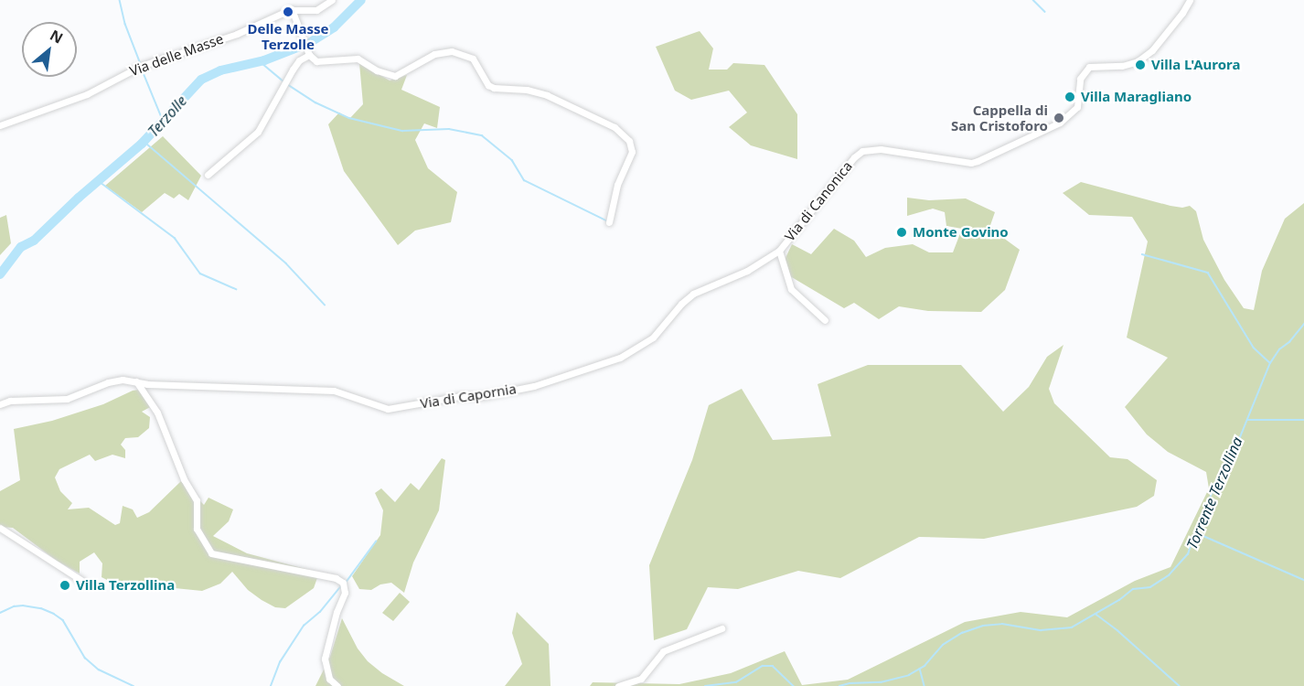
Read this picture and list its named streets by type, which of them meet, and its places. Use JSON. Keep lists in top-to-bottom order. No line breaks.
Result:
{"streets":{"street":["Via delle Masse","Via di Canonica","Via di Capornia"]},"crossings":[["Via di Canonica","Via di Capornia"]],"water":["Terzolle","Torrente Terzollina"],"places":["Delle Masse Terzolle","Villa L'Aurora","Villa Maragliano","Cappella di San Cristoforo","Monte Govino","Villa Terzollina"],"north":"top right"}
